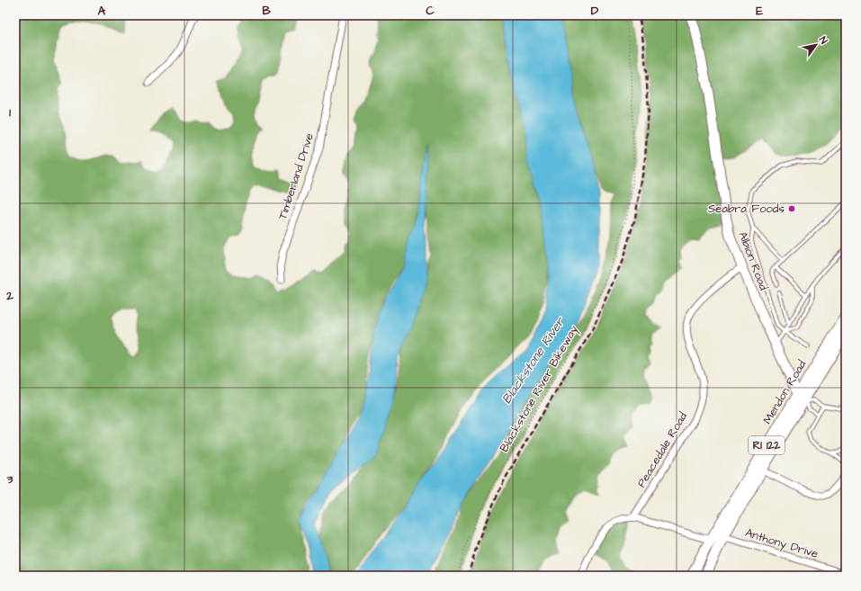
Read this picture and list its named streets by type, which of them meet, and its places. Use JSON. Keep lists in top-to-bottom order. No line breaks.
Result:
{"streets":{"main road":["Mendon Road","RI 122"],"street":["Timberland Drive","Albion Road","Peacedale Road","Anthony Drive"],"path":["Blackstone River Bikeway"]},"crossings":[["Albion Road","Mendon Road"],["Albion Road","Peacedale Road"],["Mendon Road","Anthony Drive"],["Peacedale Road","Anthony Drive"]],"water":["Blackstone River"],"places":["Seabra Foods"],"north":"top right","grid":{"columns":["A","B","C","D","E"],"rows":["1","2","3"]}}
